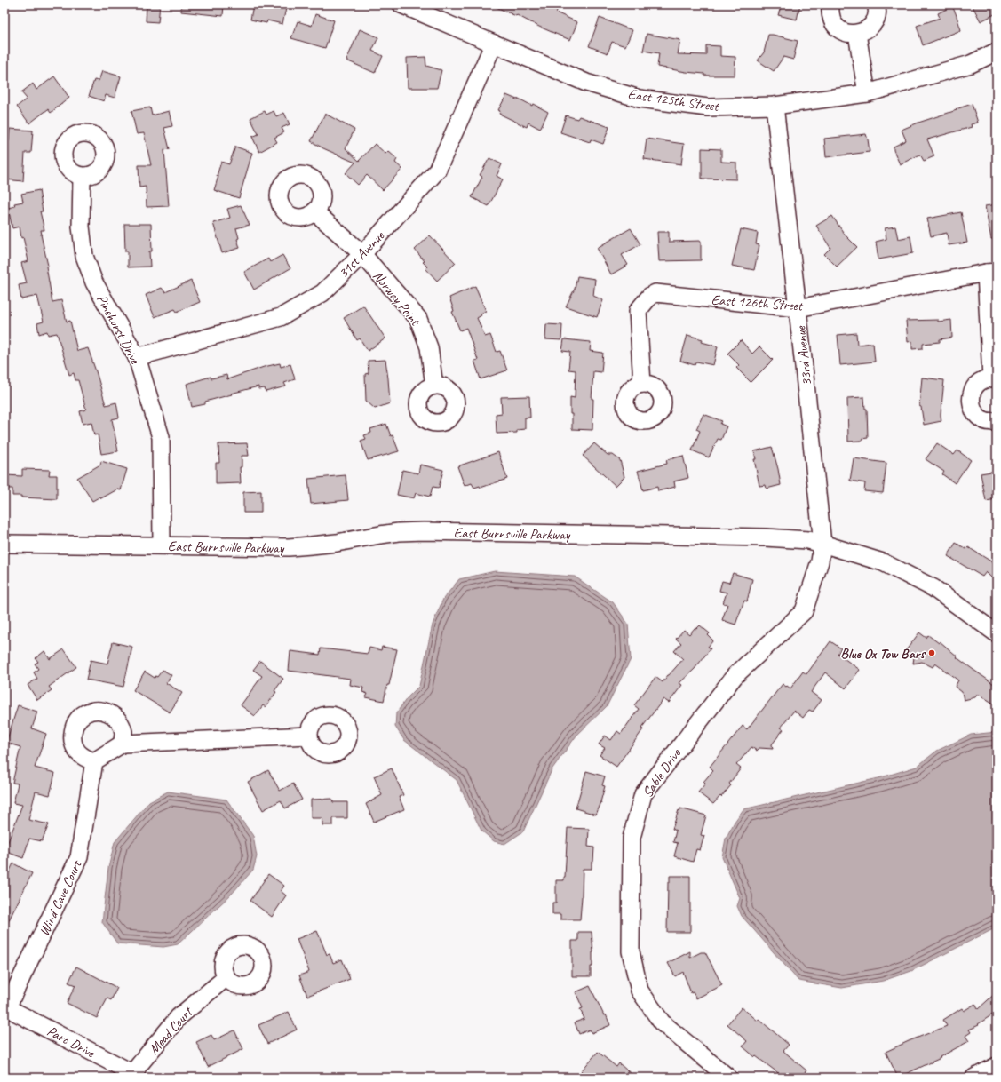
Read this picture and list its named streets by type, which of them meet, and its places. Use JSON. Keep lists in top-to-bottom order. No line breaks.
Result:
{"streets":{"street":["East 125th Street","31st Avenue","Norway Point","East 126th Street","Pinehurst Drive","33rd Avenue","East Burnsville Parkway","Sable Drive","Wind Cave Court","Mead Court","Parc Drive"]},"crossings":[["East 125th Street","31st Avenue"],["East 125th Street","33rd Avenue"],["31st Avenue","Norway Point"],["31st Avenue","Pinehurst Drive"],["East 126th Street","33rd Avenue"],["Pinehurst Drive","East Burnsville Parkway"],["33rd Avenue","East Burnsville Parkway"],["33rd Avenue","Sable Drive"],["East Burnsville Parkway","Sable Drive"],["Wind Cave Court","Parc Drive"],["Mead Court","Parc Drive"]],"places":["Blue Ox Tow Bars"]}
